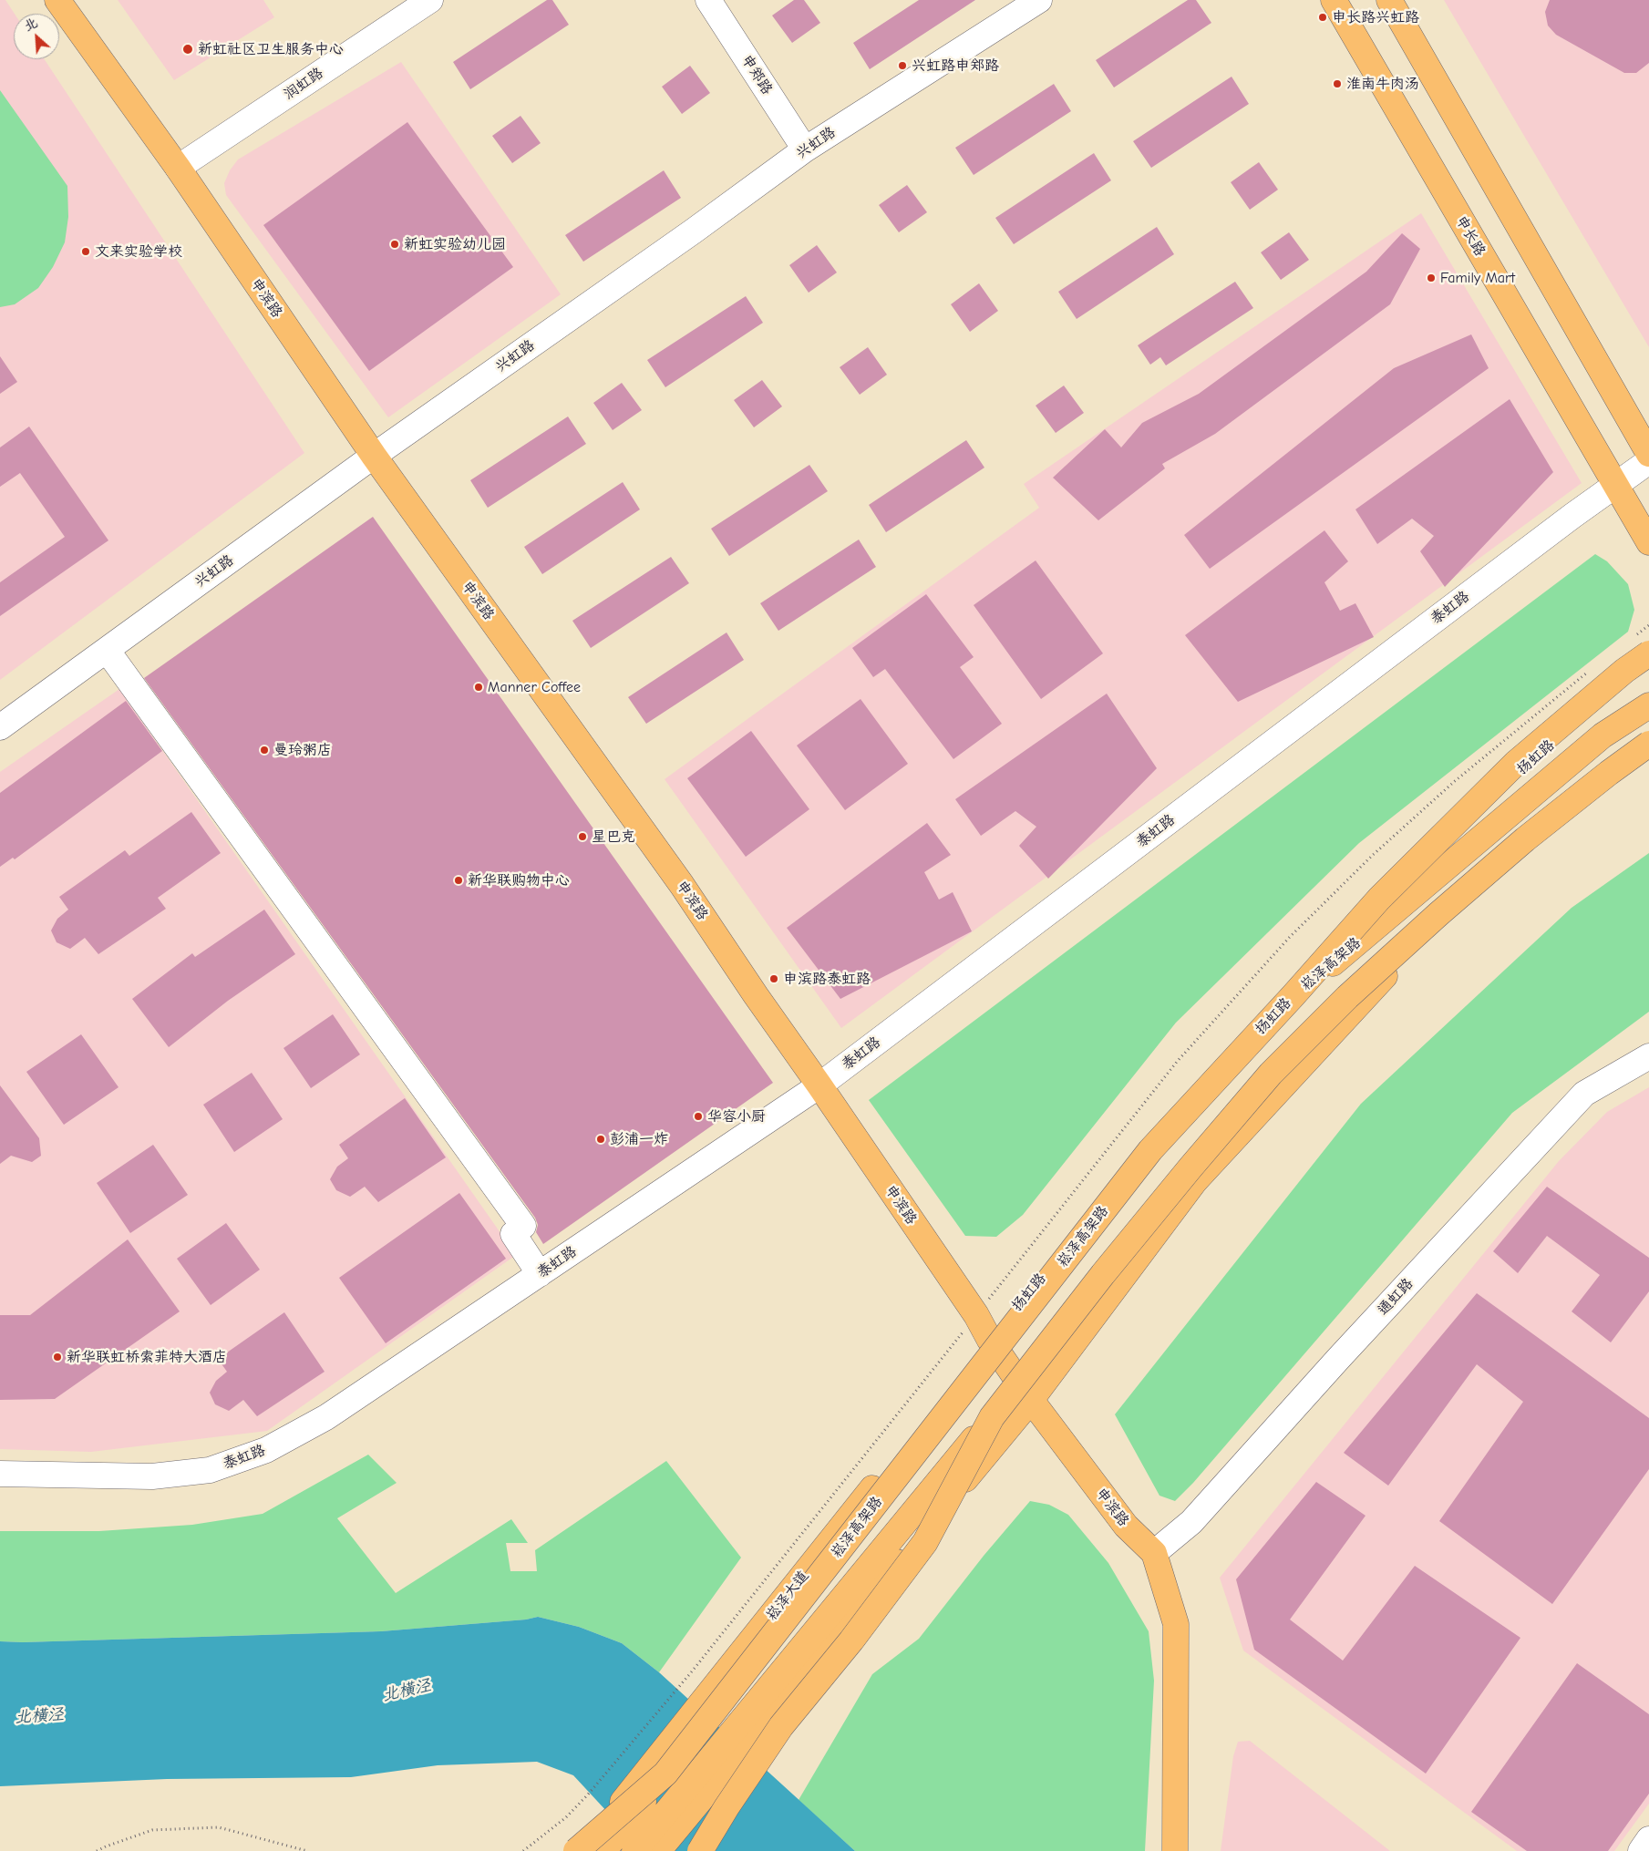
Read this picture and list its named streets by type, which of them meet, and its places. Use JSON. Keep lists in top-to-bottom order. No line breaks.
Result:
{"streets":{"main road":["申长路","申滨路","扬虹路","崧泽高架路","崧泽大道"],"street":["申郑路","润虹路","兴虹路","泰虹路","通虹路"]},"crossings":[["申郑路","兴虹路"],["润虹路","申滨路"],["兴虹路","申滨路"],["申长路","泰虹路"],["申滨路","泰虹路"],["申滨路","扬虹路"],["申滨路","通虹路"],["申滨路","崧泽大道"],["扬虹路","崧泽大道"]],"water":["北横泾"],"places":["申长路兴虹路","新虹社区卫生服务中心","兴虹路申郑路","淮南牛肉汤","新虹实验幼儿园","文来实验学校","Family Mart","Manner Coffee","曼玲粥店","星巴克","新华联购物中心","申滨路泰虹路","华容小厨","彭浦一炸","新华联虹桥索菲特大酒店"],"north":"top left"}
